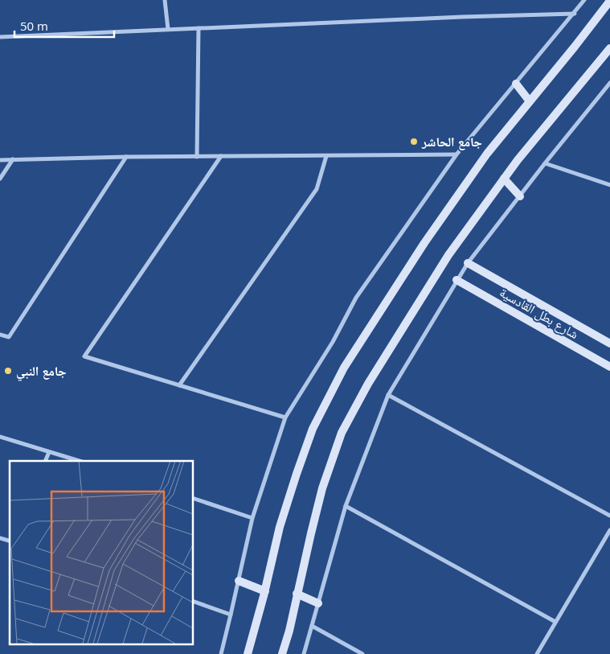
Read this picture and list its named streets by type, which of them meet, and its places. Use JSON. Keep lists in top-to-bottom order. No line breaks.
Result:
{"streets":{"main road":["شارع بطل القادسية"]},"places":["جامع الحاشر","جامع النبي"],"scale_bar":"50 m"}
